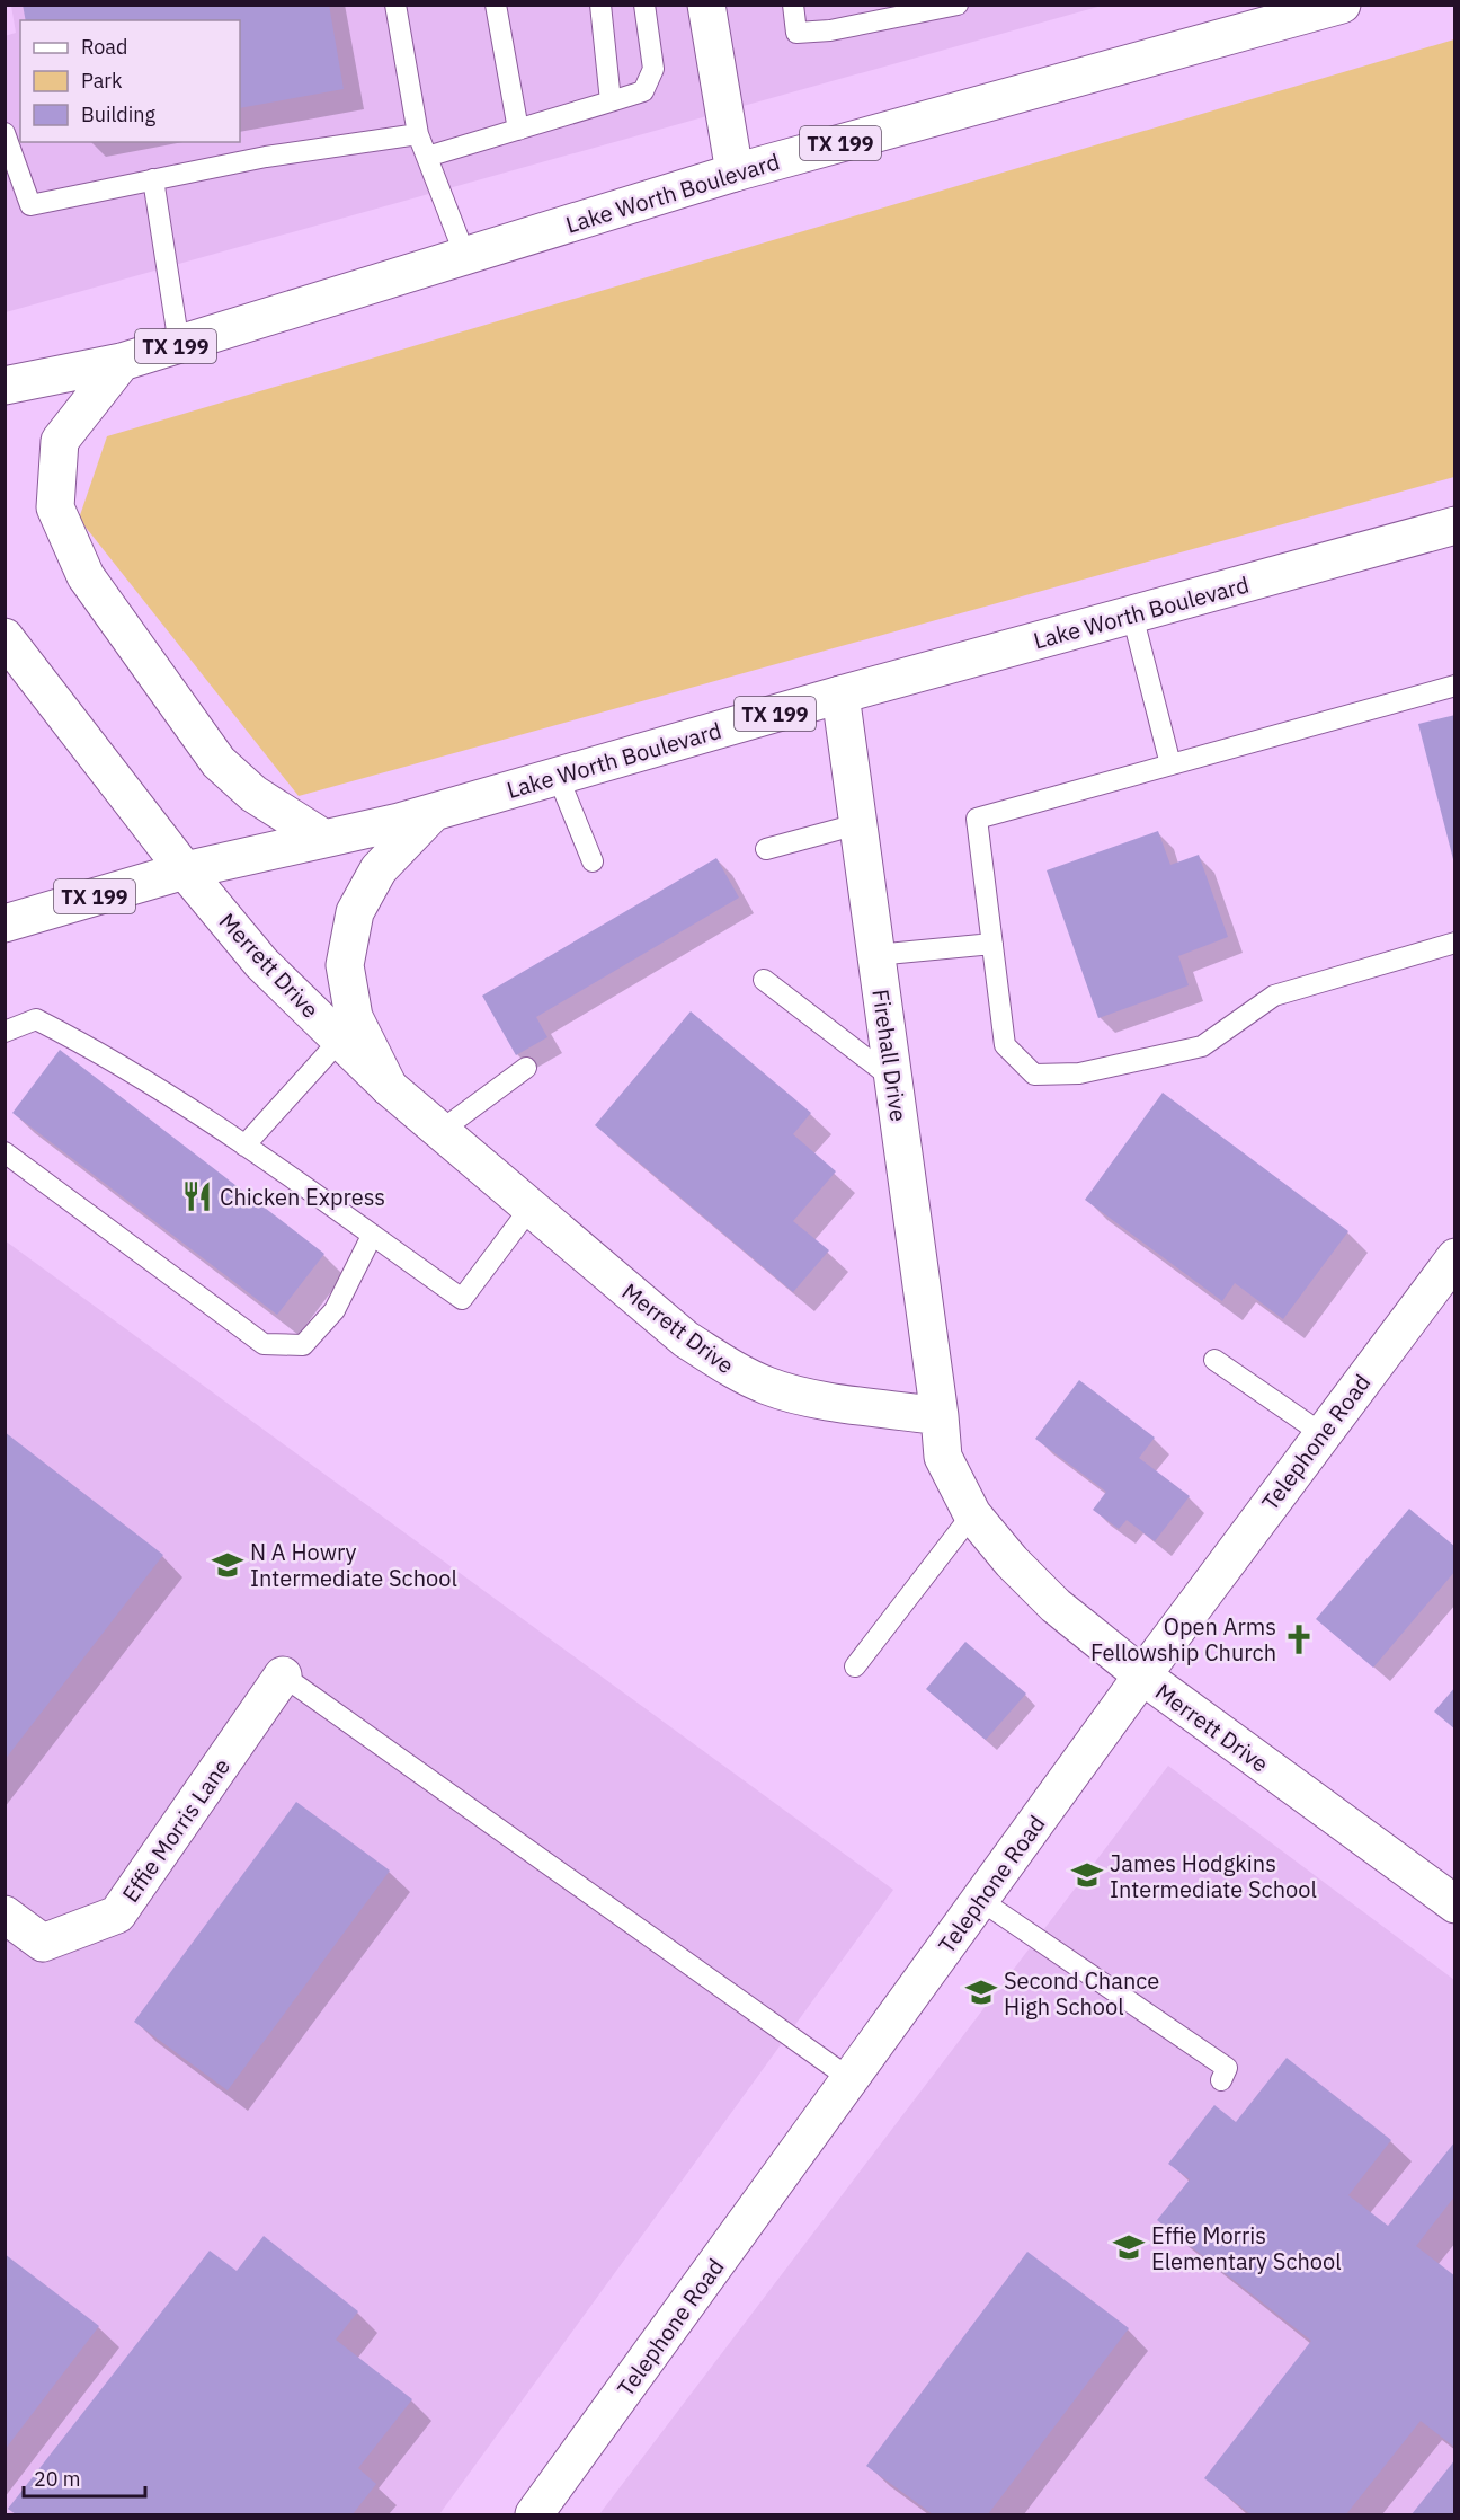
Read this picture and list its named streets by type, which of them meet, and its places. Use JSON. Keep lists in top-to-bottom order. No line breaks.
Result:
{"streets":{"main road":["TX 199","Lake Worth Boulevard","Merrett Drive","Firehall Drive","Telephone Road","Effie Morris Lane"]},"crossings":[["Lake Worth Boulevard","Merrett Drive"],["Lake Worth Boulevard","Firehall Drive"],["Merrett Drive","Firehall Drive"],["Merrett Drive","Telephone Road"]],"places":{"restaurant":["Chicken Express"],"school or university":["N A Howry Intermediate School","James Hodgkins Intermediate School","Second Chance High School","Effie Morris Elementary School"],"church":["Open Arms Fellowship Church"]},"legend":["Road","Park","Building"],"scale_bar":"20 m"}
